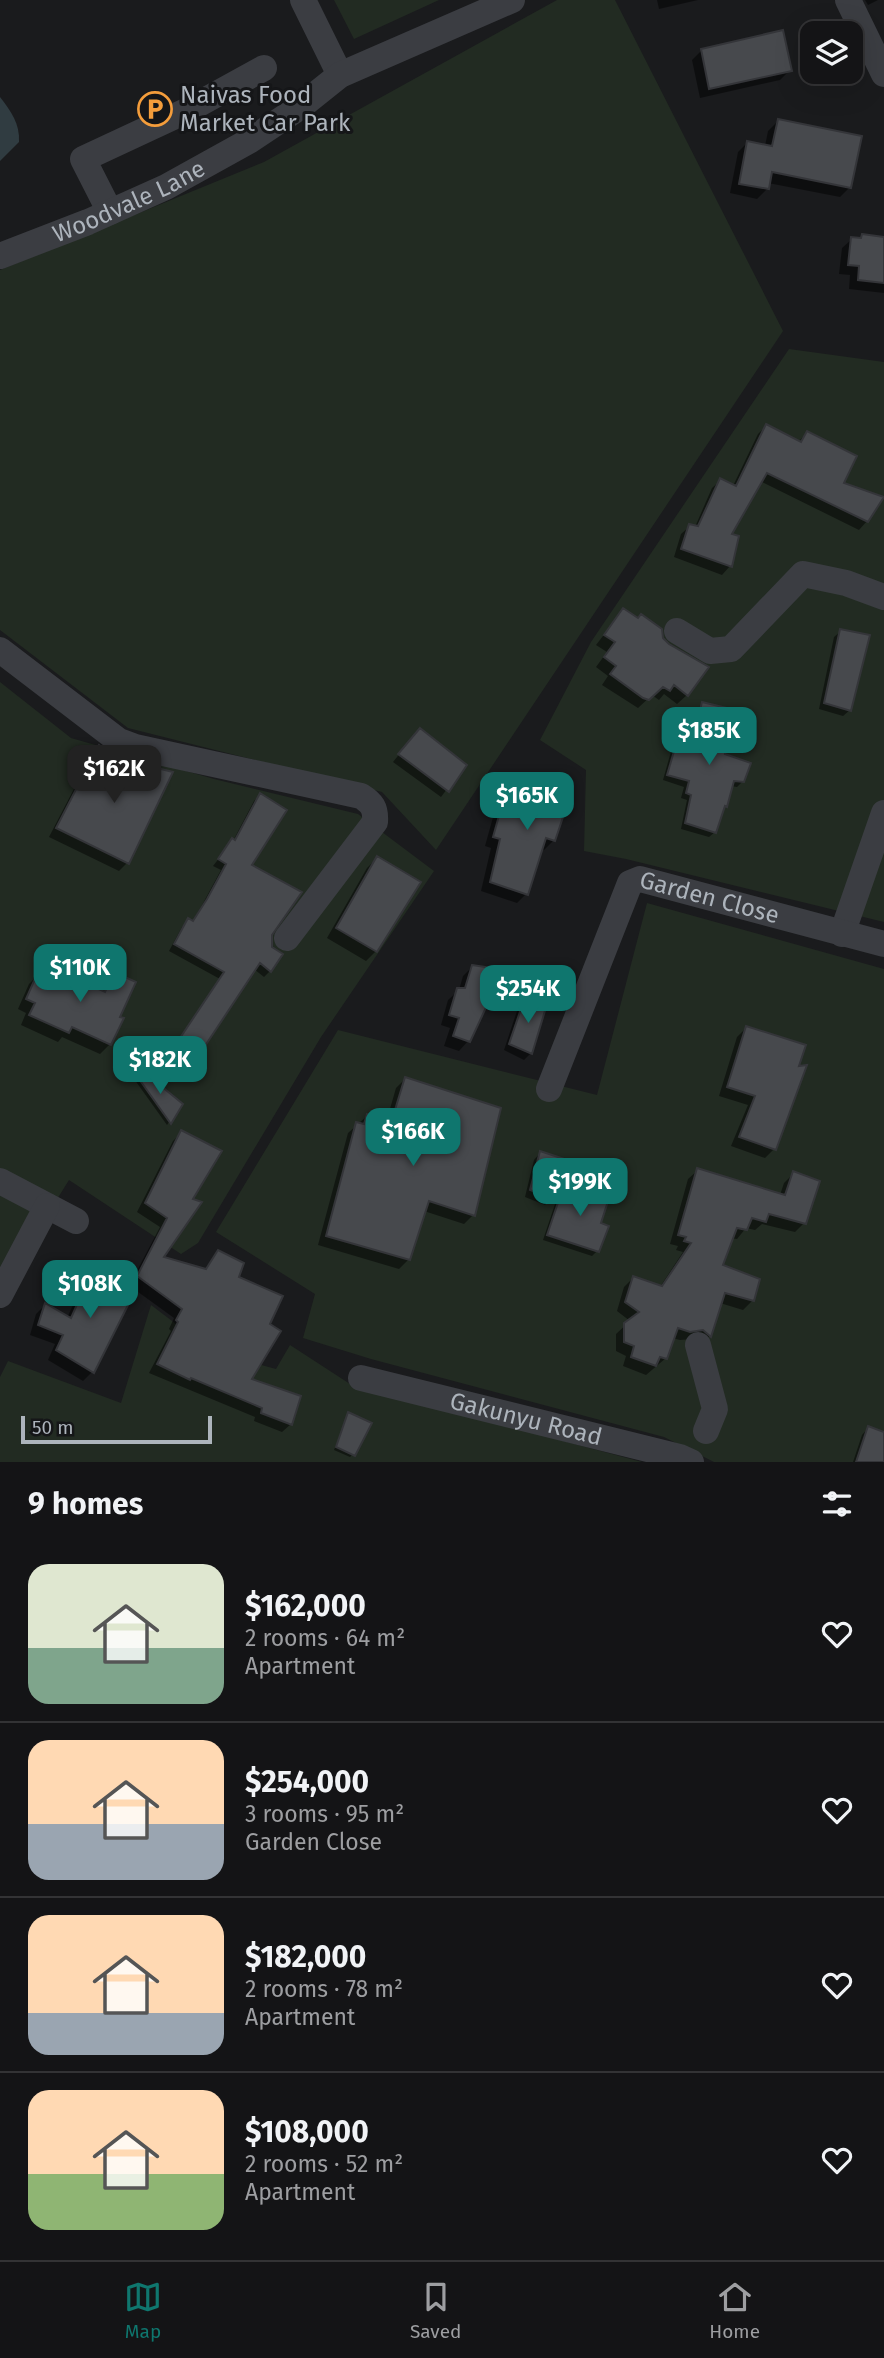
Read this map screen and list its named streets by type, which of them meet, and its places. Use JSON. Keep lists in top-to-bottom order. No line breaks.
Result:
{"streets":{"street":["Woodvale Lane","Garden Close","Gakunyu Road"]},"places":{"parking":["Naivas Food Market Car Park"]},"scale_bar":"50 m","page":{"price":["$185K","$162K","$165K","$110K","$254K","$182K","$166K","$199K","$108K"],"scale":"50 m","heading":"9 homes","list":[{"name":"$162,000","note":"2 rooms · 64 m² · Apartment"},{"name":"$254,000","note":"3 rooms · 95 m² · Garden Close"},{"name":"$182,000","note":"2 rooms · 78 m² · Apartment"},{"name":"$108,000","note":"2 rooms · 52 m² · Apartment"}],"tabs":["Map","Saved","Home"]}}
